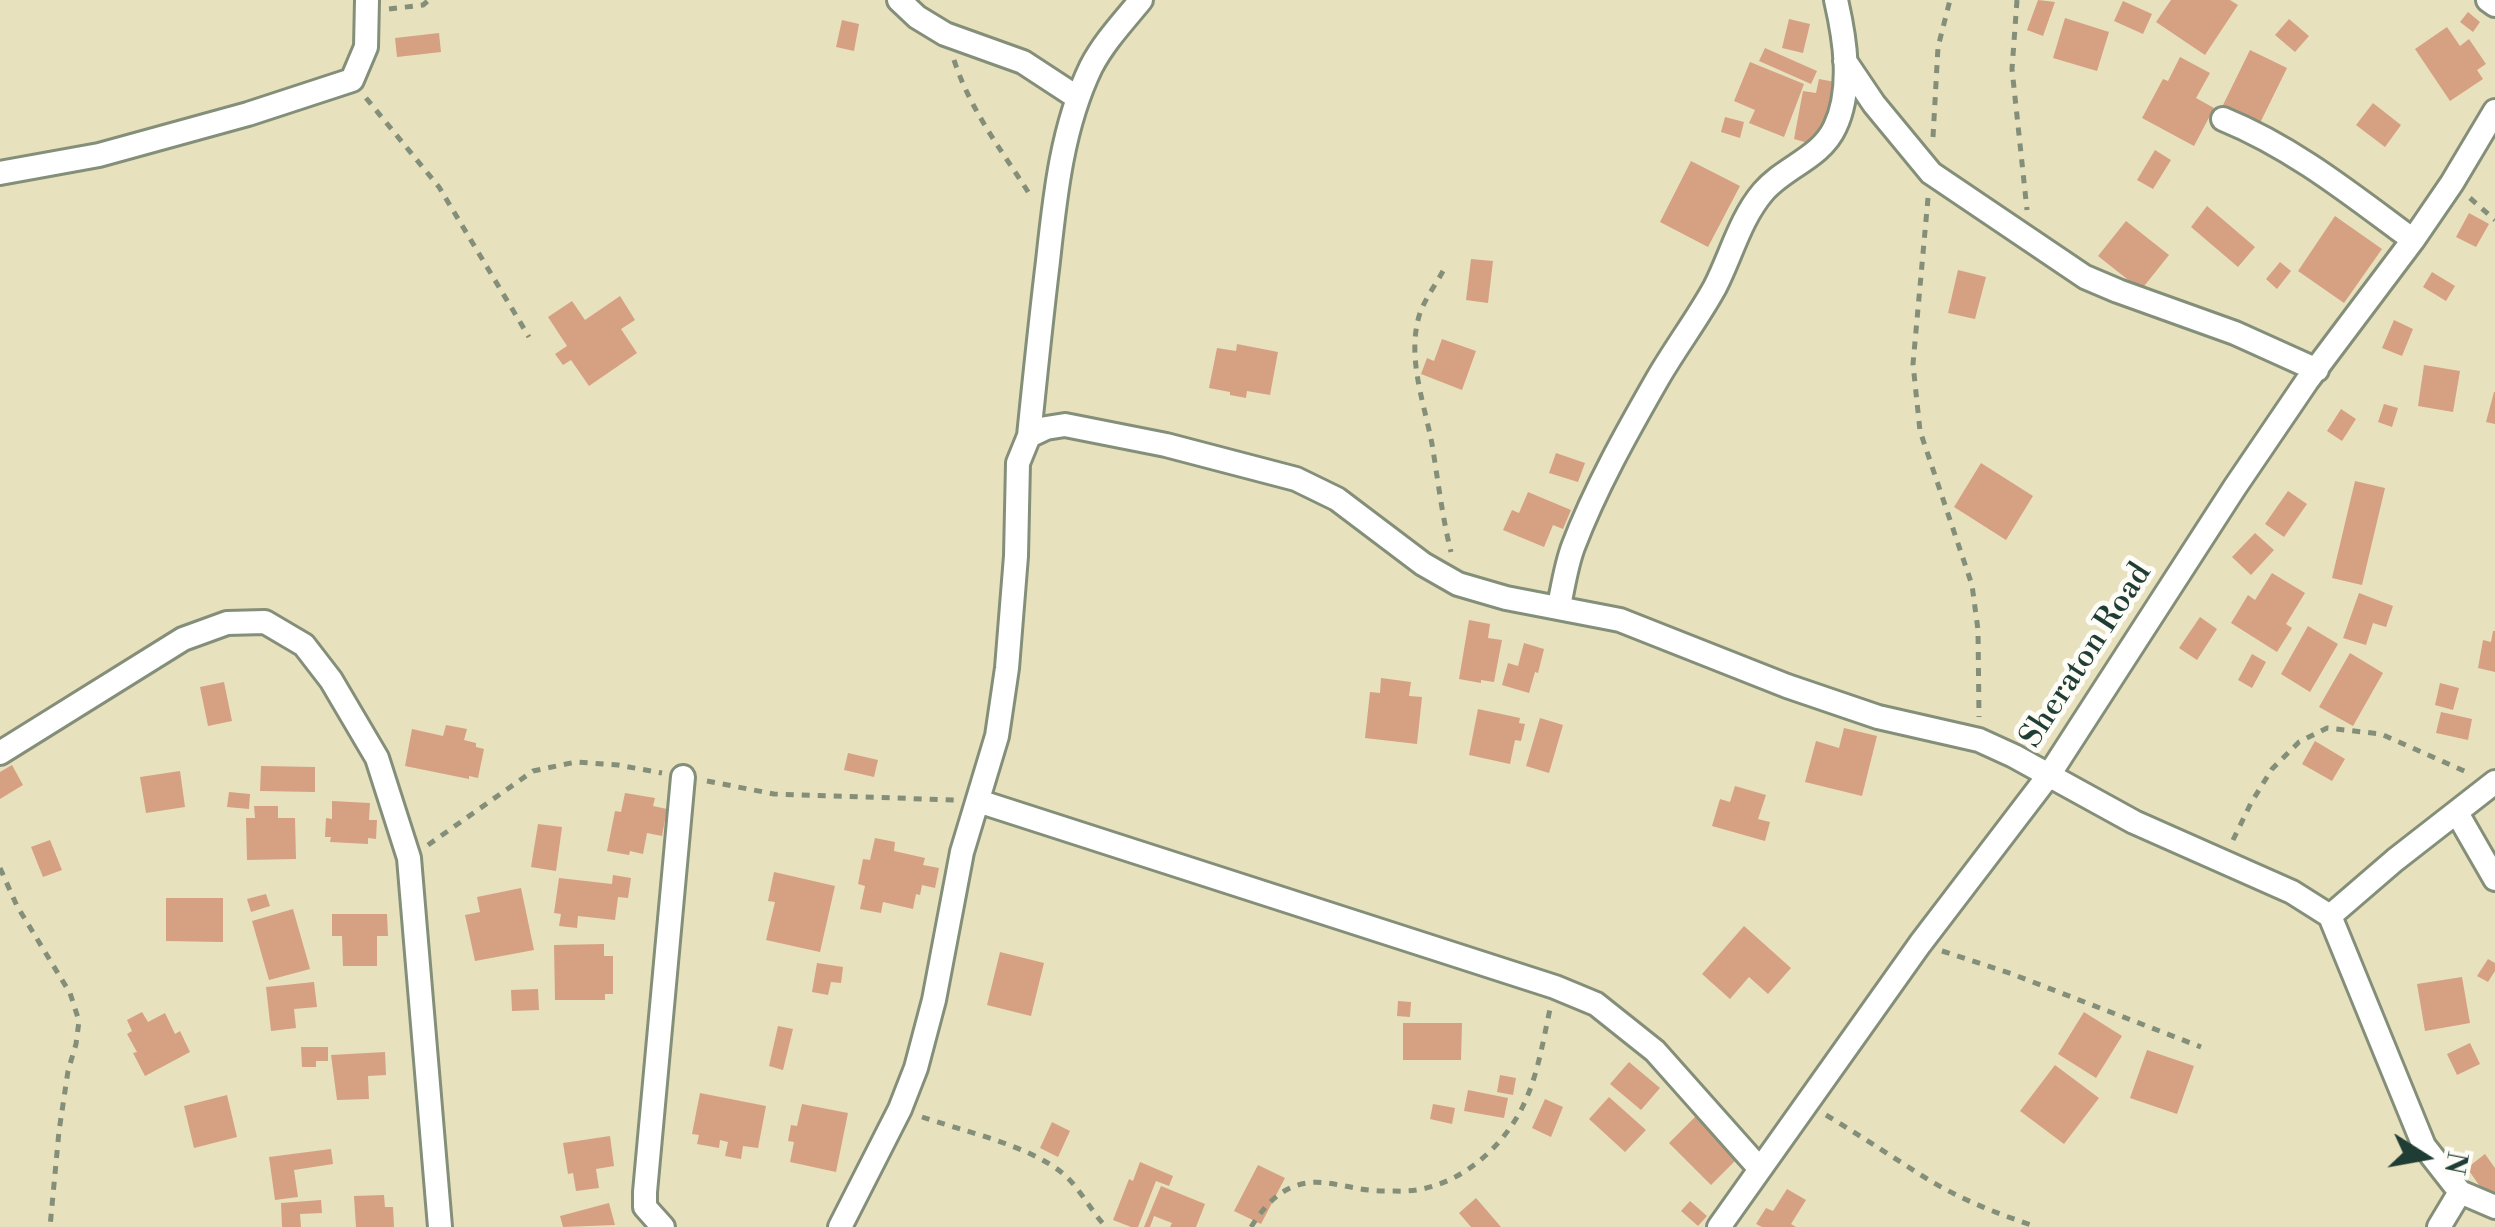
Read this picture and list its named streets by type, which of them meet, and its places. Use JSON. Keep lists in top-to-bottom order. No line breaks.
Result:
{"streets":{"street":["Sheraton Road"]},"north":"right"}
